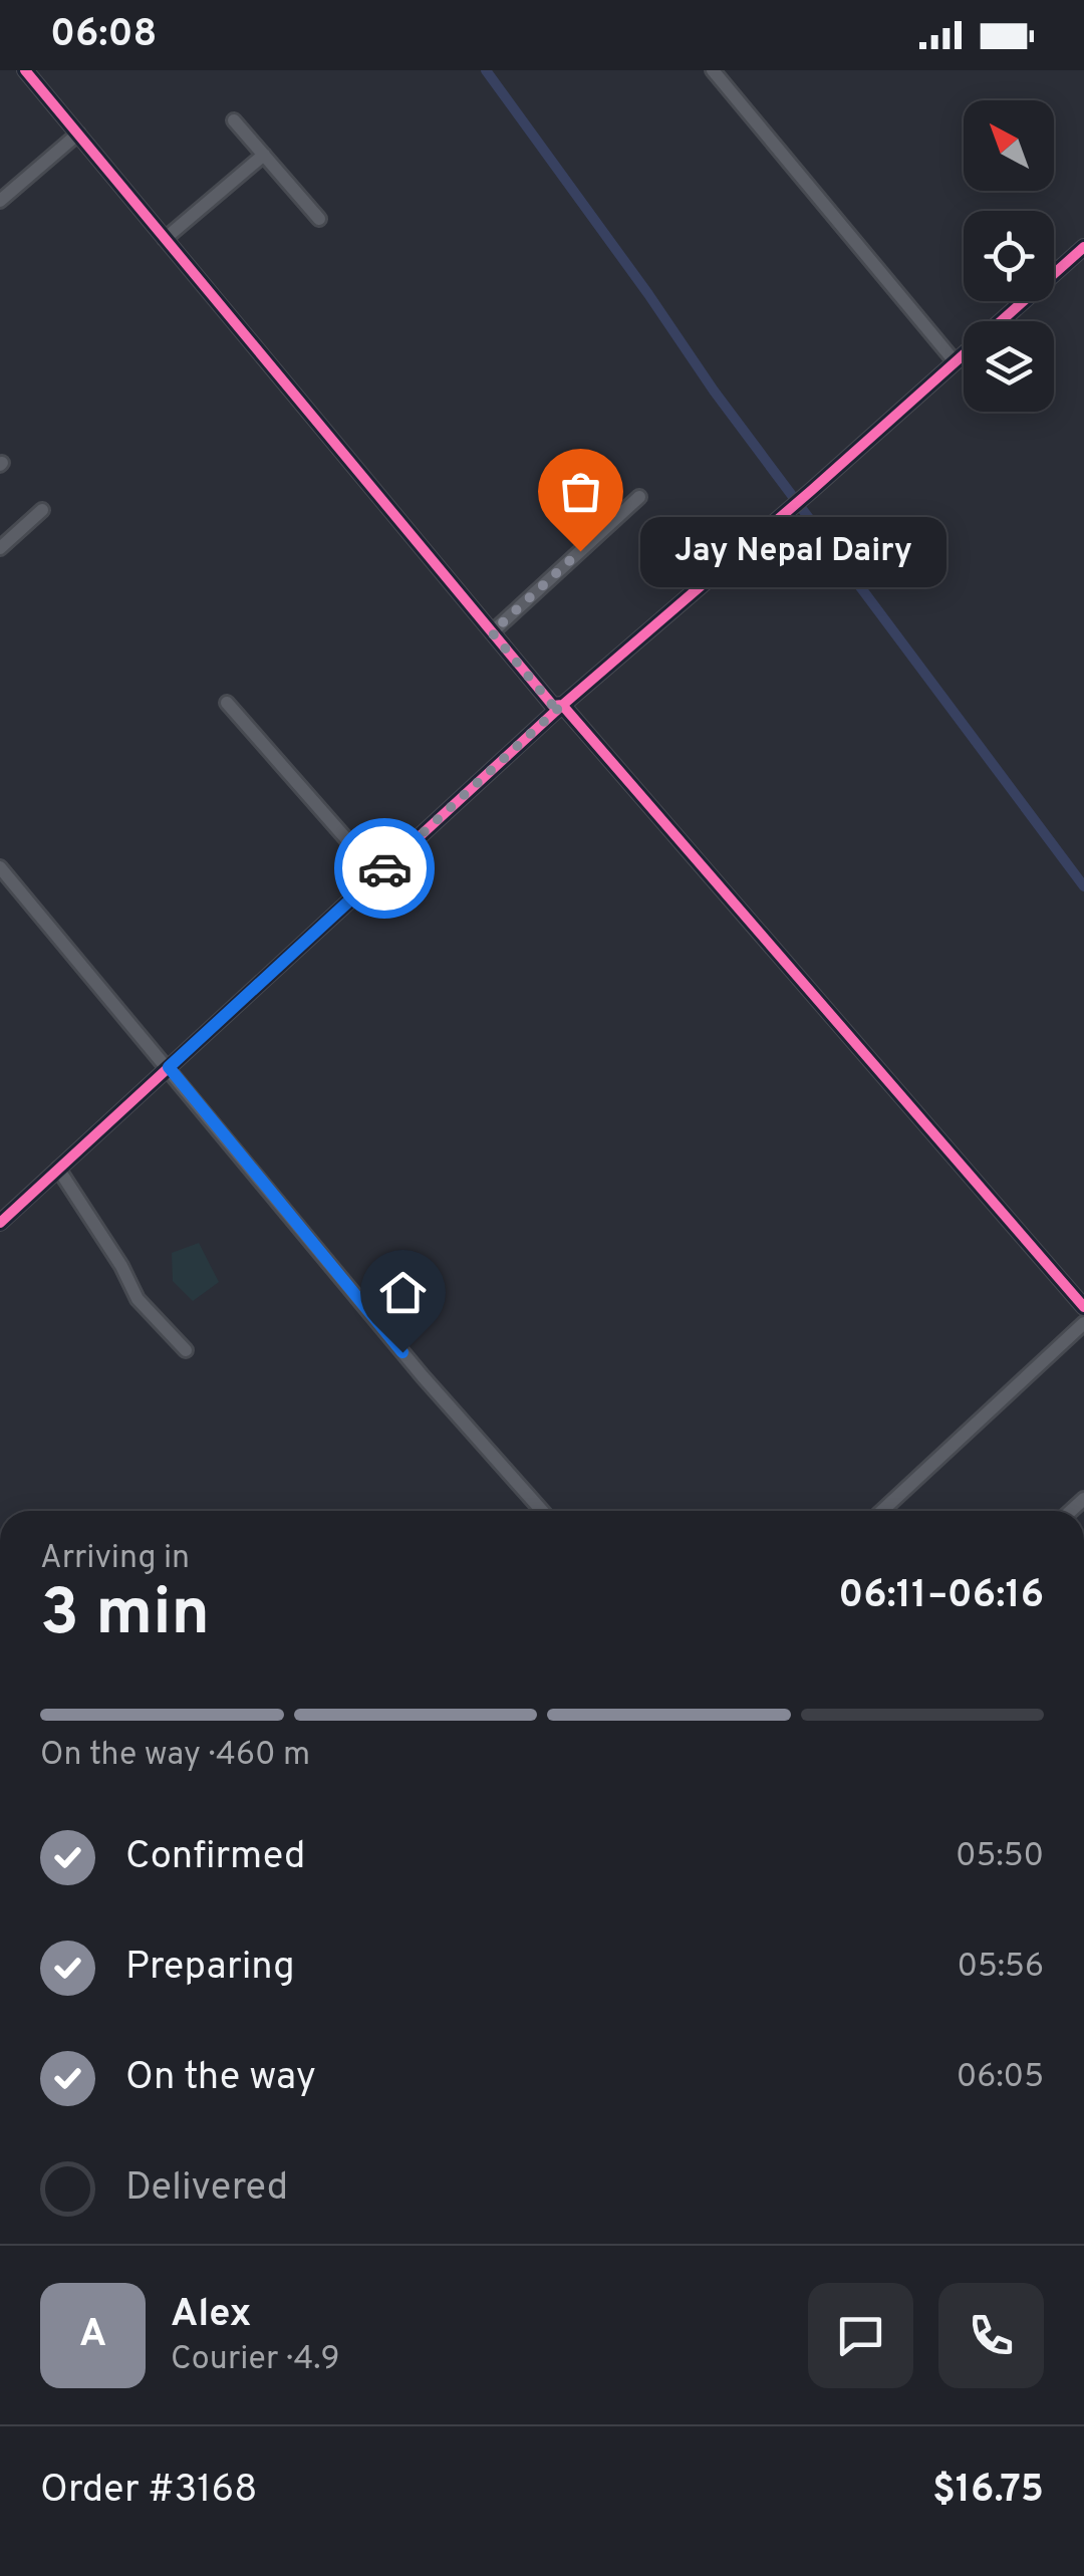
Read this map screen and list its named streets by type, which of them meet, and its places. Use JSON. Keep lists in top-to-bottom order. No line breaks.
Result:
{"places":["Jay Nepal Dairy"],"north":"top left","page":{"status":"06:08","bubble":"Jay Nepal Dairy","heading":["3 min","Arriving in","06:11–06:16"],"panel":["Alex","Courier · 4.9","Order #3168","$16.75"],"bar":"On the way · 460 m","list":[["Confirmed","05:50"],["Preparing","05:56"],["On the way","06:05"],"Delivered"],"round":"A"}}
